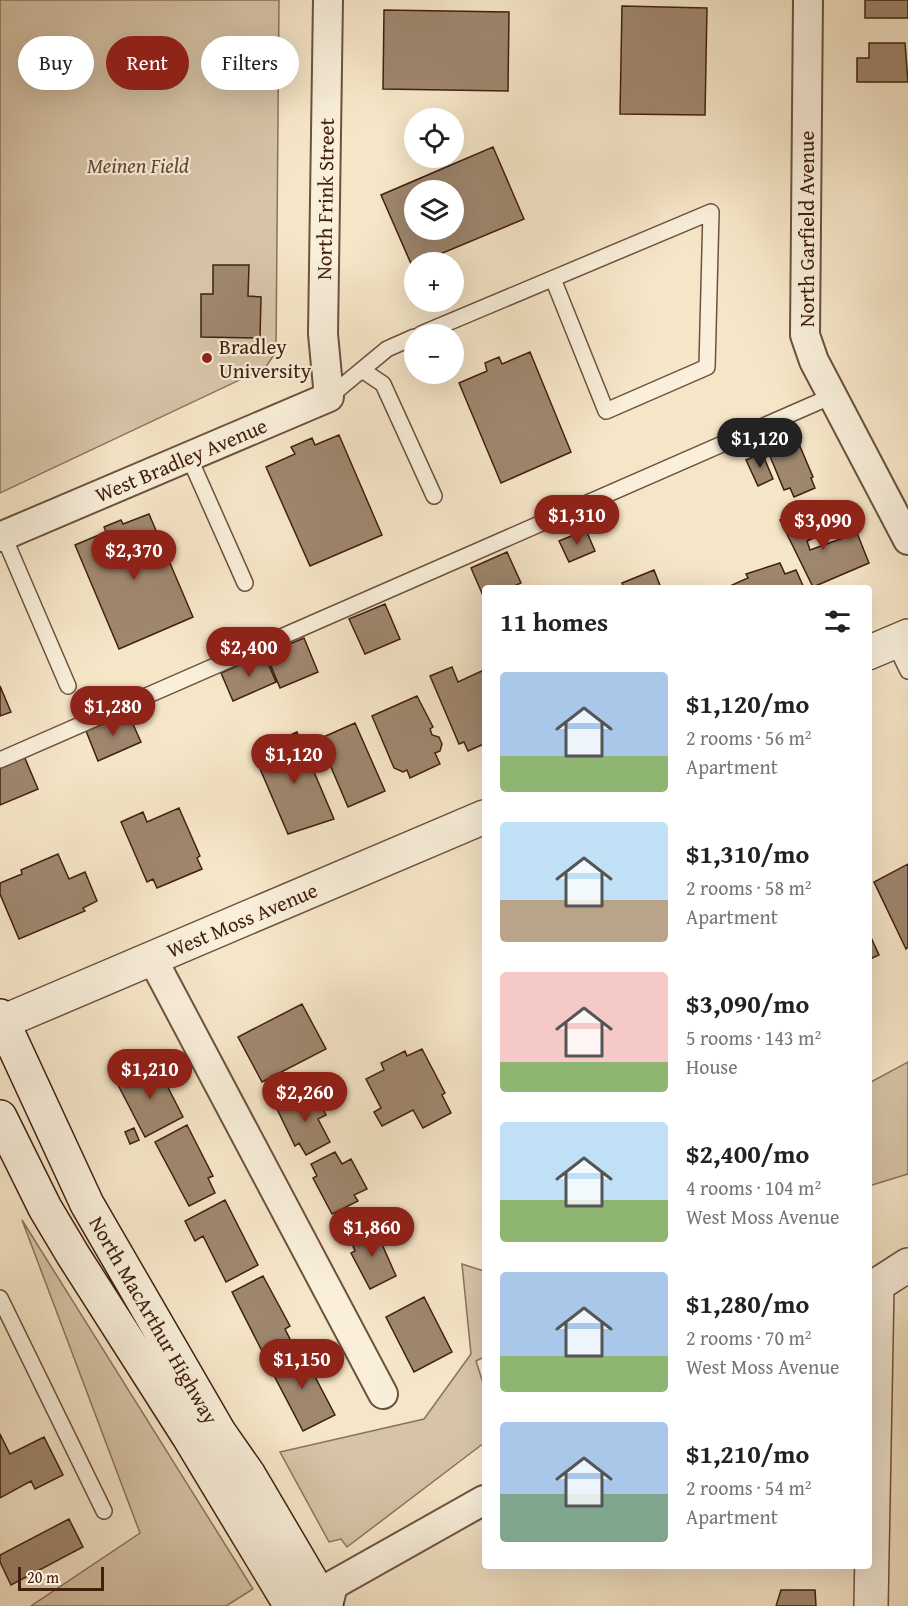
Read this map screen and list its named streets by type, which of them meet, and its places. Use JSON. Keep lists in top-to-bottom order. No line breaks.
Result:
{"streets":{"main road":["West Moss Avenue","North MacArthur Highway"],"street":["North Frink Street","North Garfield Avenue","West Bradley Avenue"]},"crossings":[["North Frink Street","West Bradley Avenue"],["West Moss Avenue","North MacArthur Highway"]],"parks":["Meinen Field"],"places":["Bradley University"],"scale_bar":"20 m","page":{"chip":["Buy","Rent","Filters"],"map_buttons":["+","−"],"price":["$1,120","$1,310","$3,090","$2,370","$2,400","$1,280","$1,120","$1,210","$2,260","$1,860","$1,150"],"heading":"11 homes","list":[{"name":"$1,120/mo","note":"2 rooms · 56 m² · Apartment"},{"name":"$1,310/mo","note":"2 rooms · 58 m² · Apartment"},{"name":"$3,090/mo","note":"5 rooms · 143 m² · House"},{"name":"$2,400/mo","note":"4 rooms · 104 m² · West Moss Avenue"},{"name":"$1,280/mo","note":"2 rooms · 70 m² · West Moss Avenue"},{"name":"$1,210/mo","note":"2 rooms · 54 m² · Apartment"}],"scale":"20 m"}}
